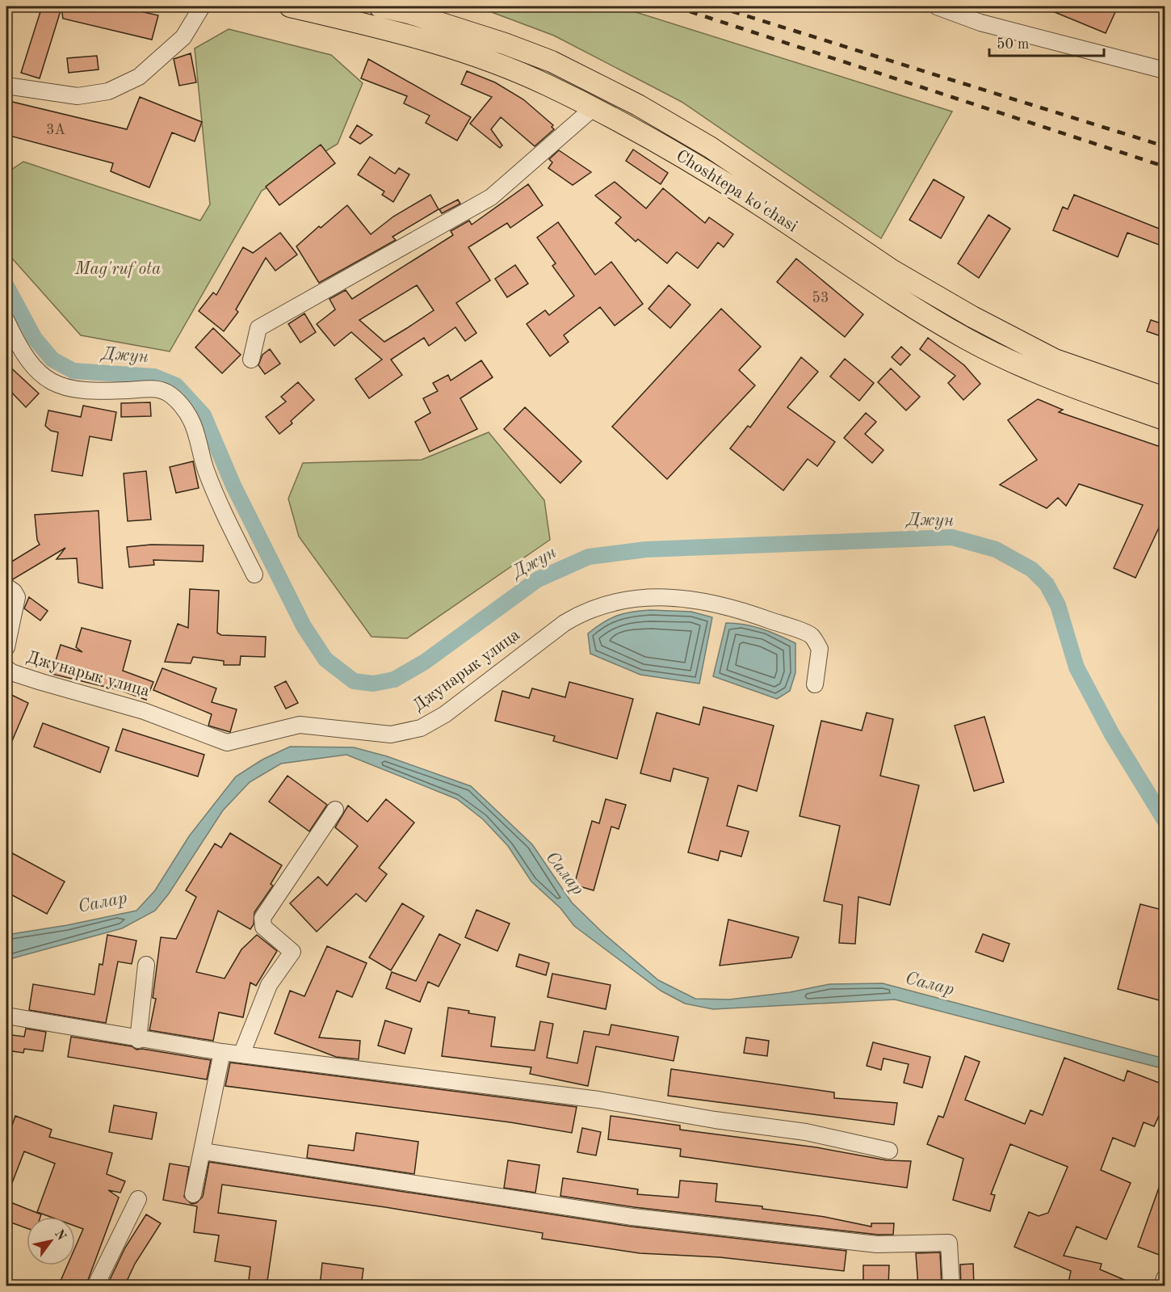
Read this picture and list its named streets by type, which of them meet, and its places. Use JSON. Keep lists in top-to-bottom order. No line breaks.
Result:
{"streets":{"main road":["Choshtepa ko'chasi"],"street":["Джунарык улица"]},"water":["Джун","Салар"],"parks":["Mag'ruf ota"],"house_numbers":["3A","53"],"scale_bar":"50 m","north":"top right"}
